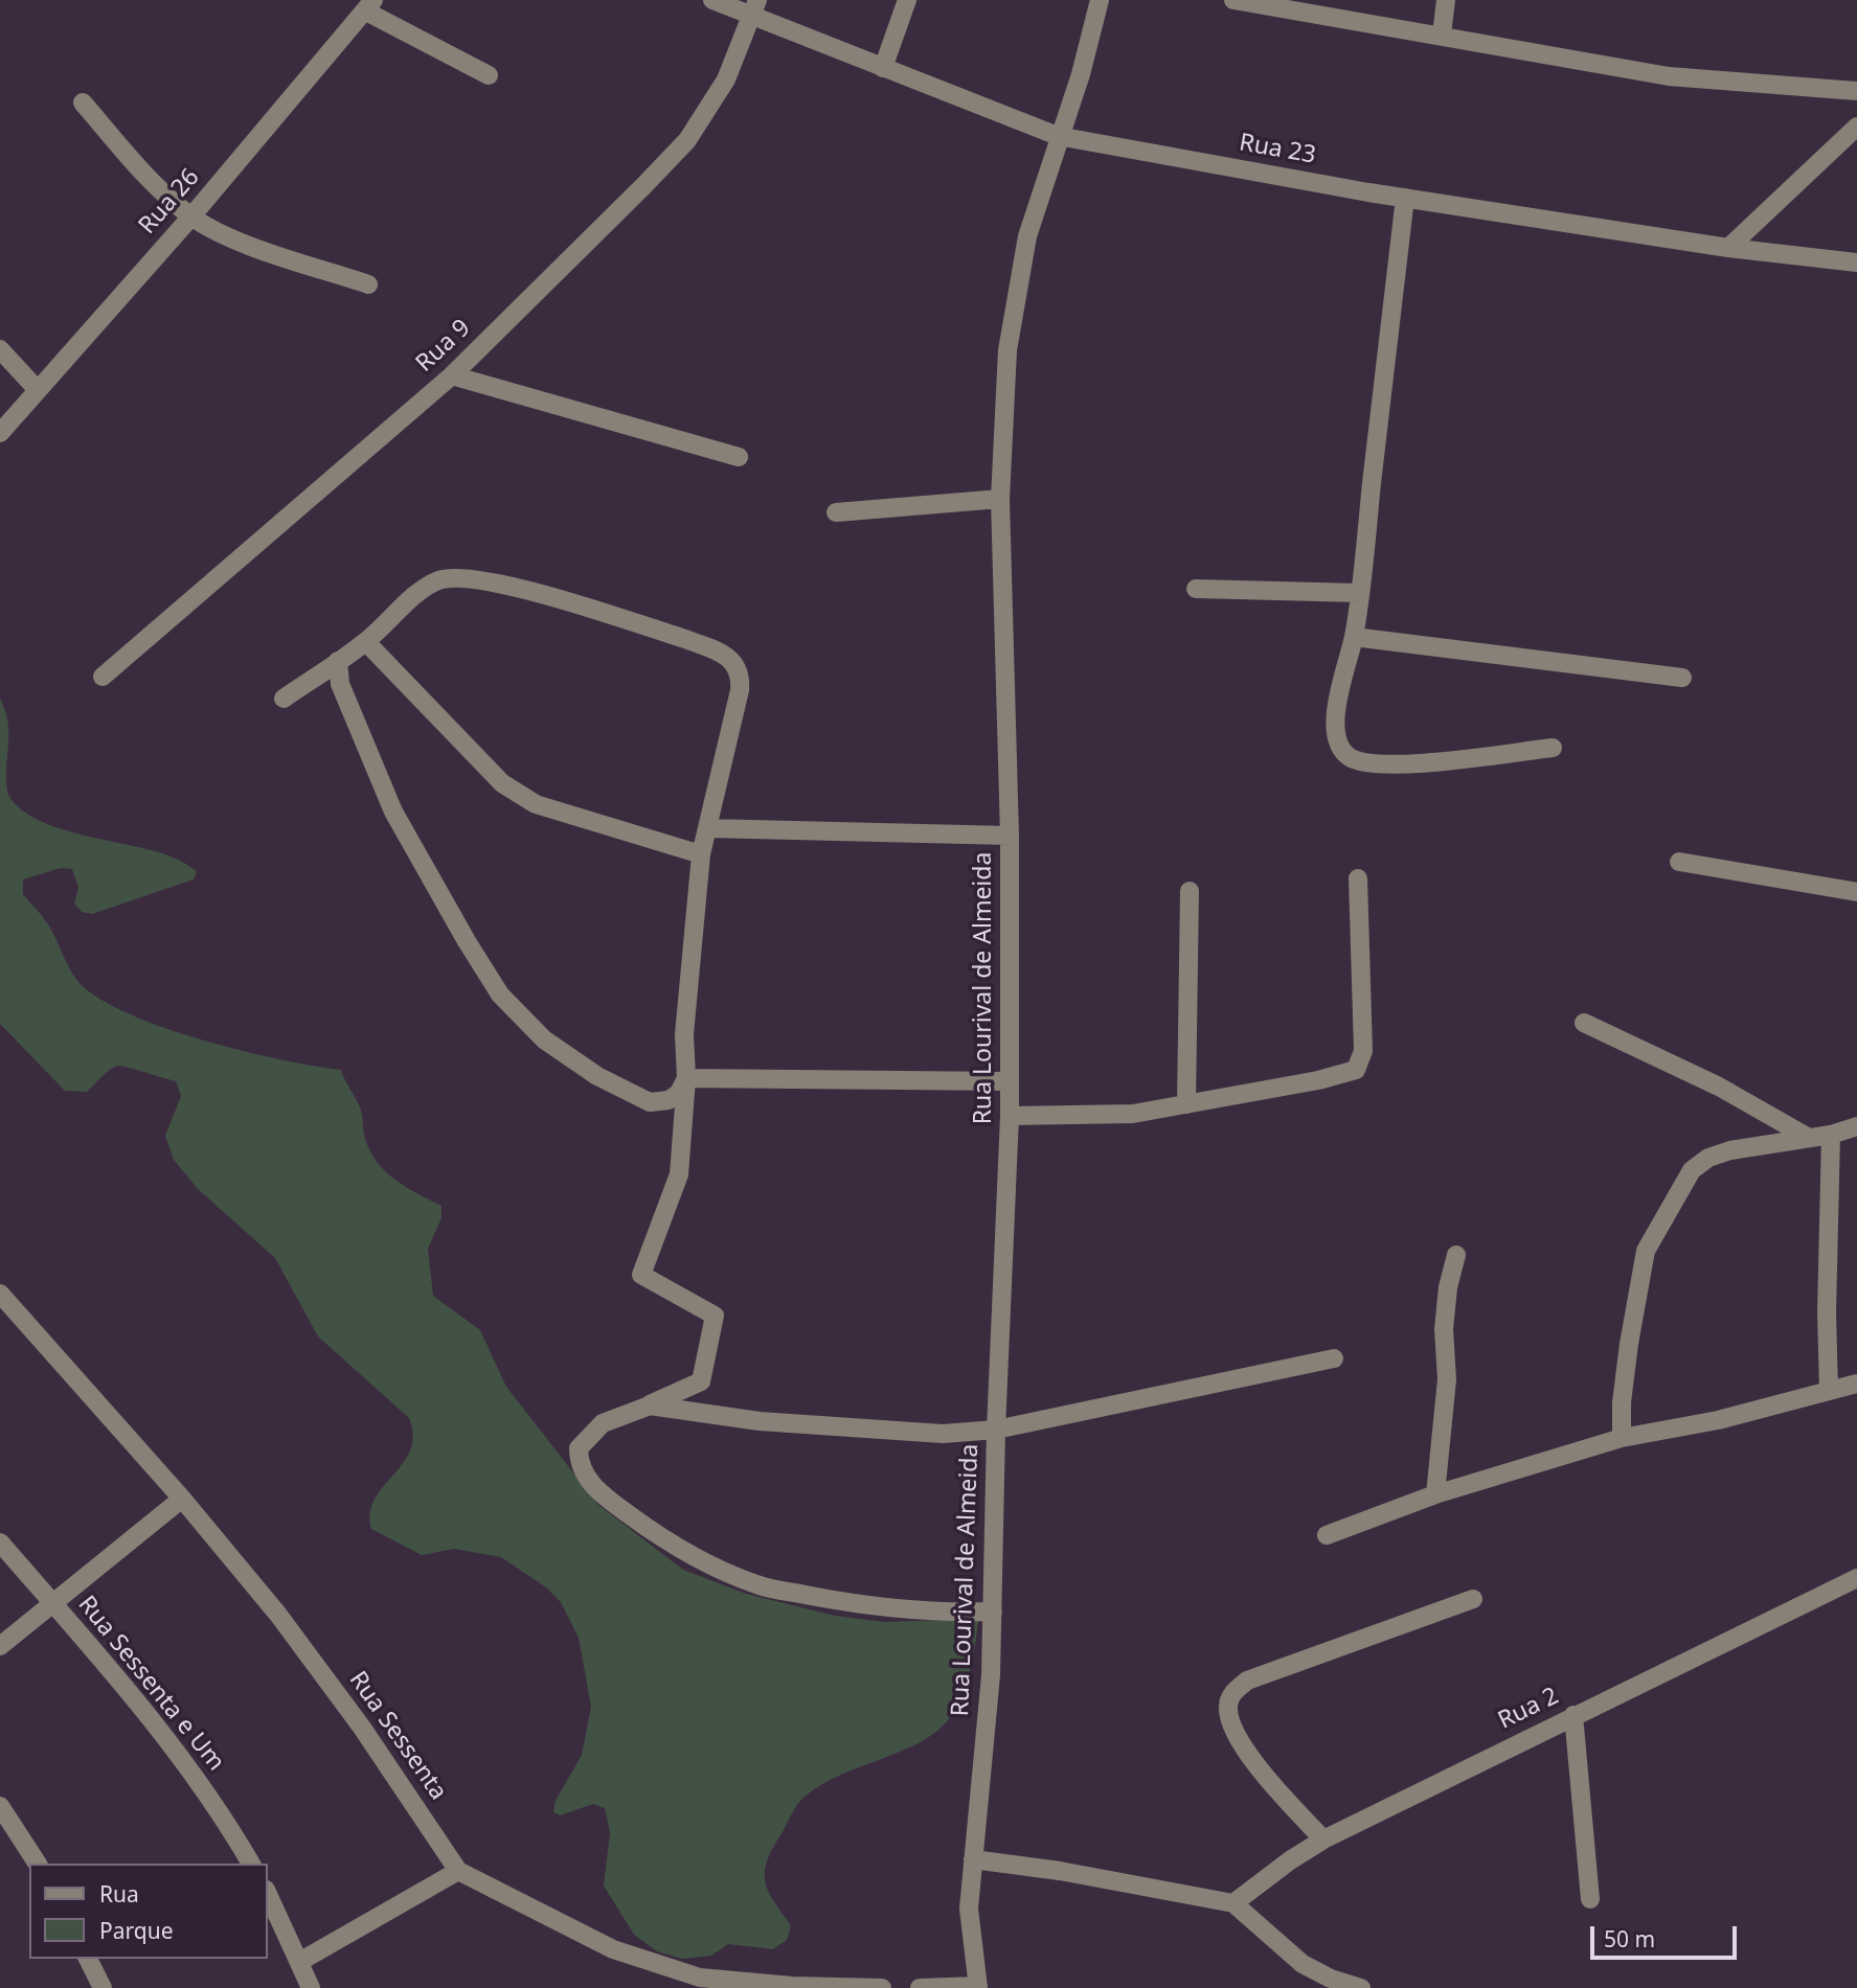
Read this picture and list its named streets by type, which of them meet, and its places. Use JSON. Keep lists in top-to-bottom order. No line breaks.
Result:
{"streets":{"street":["Rua 23","Rua 26","Rua 9","Rua Lourival de Almeida","Rua Sessenta e Um","Rua 2","Rua Sessenta"]},"crossings":[["Rua 23","Rua 9"],["Rua 23","Rua Lourival de Almeida"]],"legend":["Rua","Parque"],"scale_bar":"50 m"}
